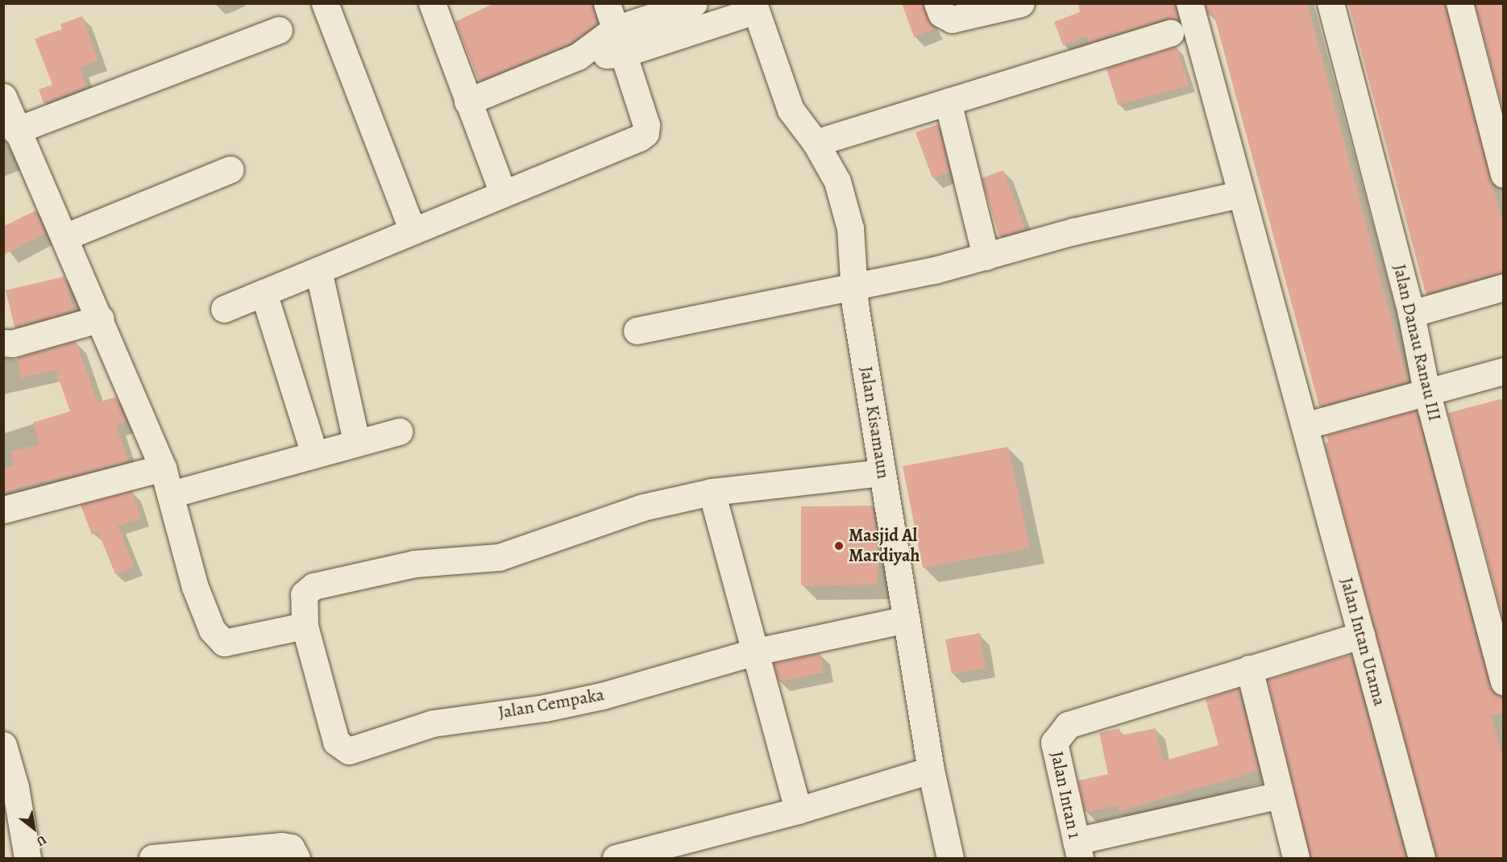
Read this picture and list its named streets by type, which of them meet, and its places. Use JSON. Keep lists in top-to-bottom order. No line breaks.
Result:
{"streets":{"street":["Jalan Danau Ranau III","Jalan Kisamaun","Jalan Intan Utama","Jalan Cempaka","Jalan Intan 1"]},"crossings":[["Jalan Kisamaun","Jalan Cempaka"]],"places":["Masjid Al Mardiyah"],"north":"bottom right"}
